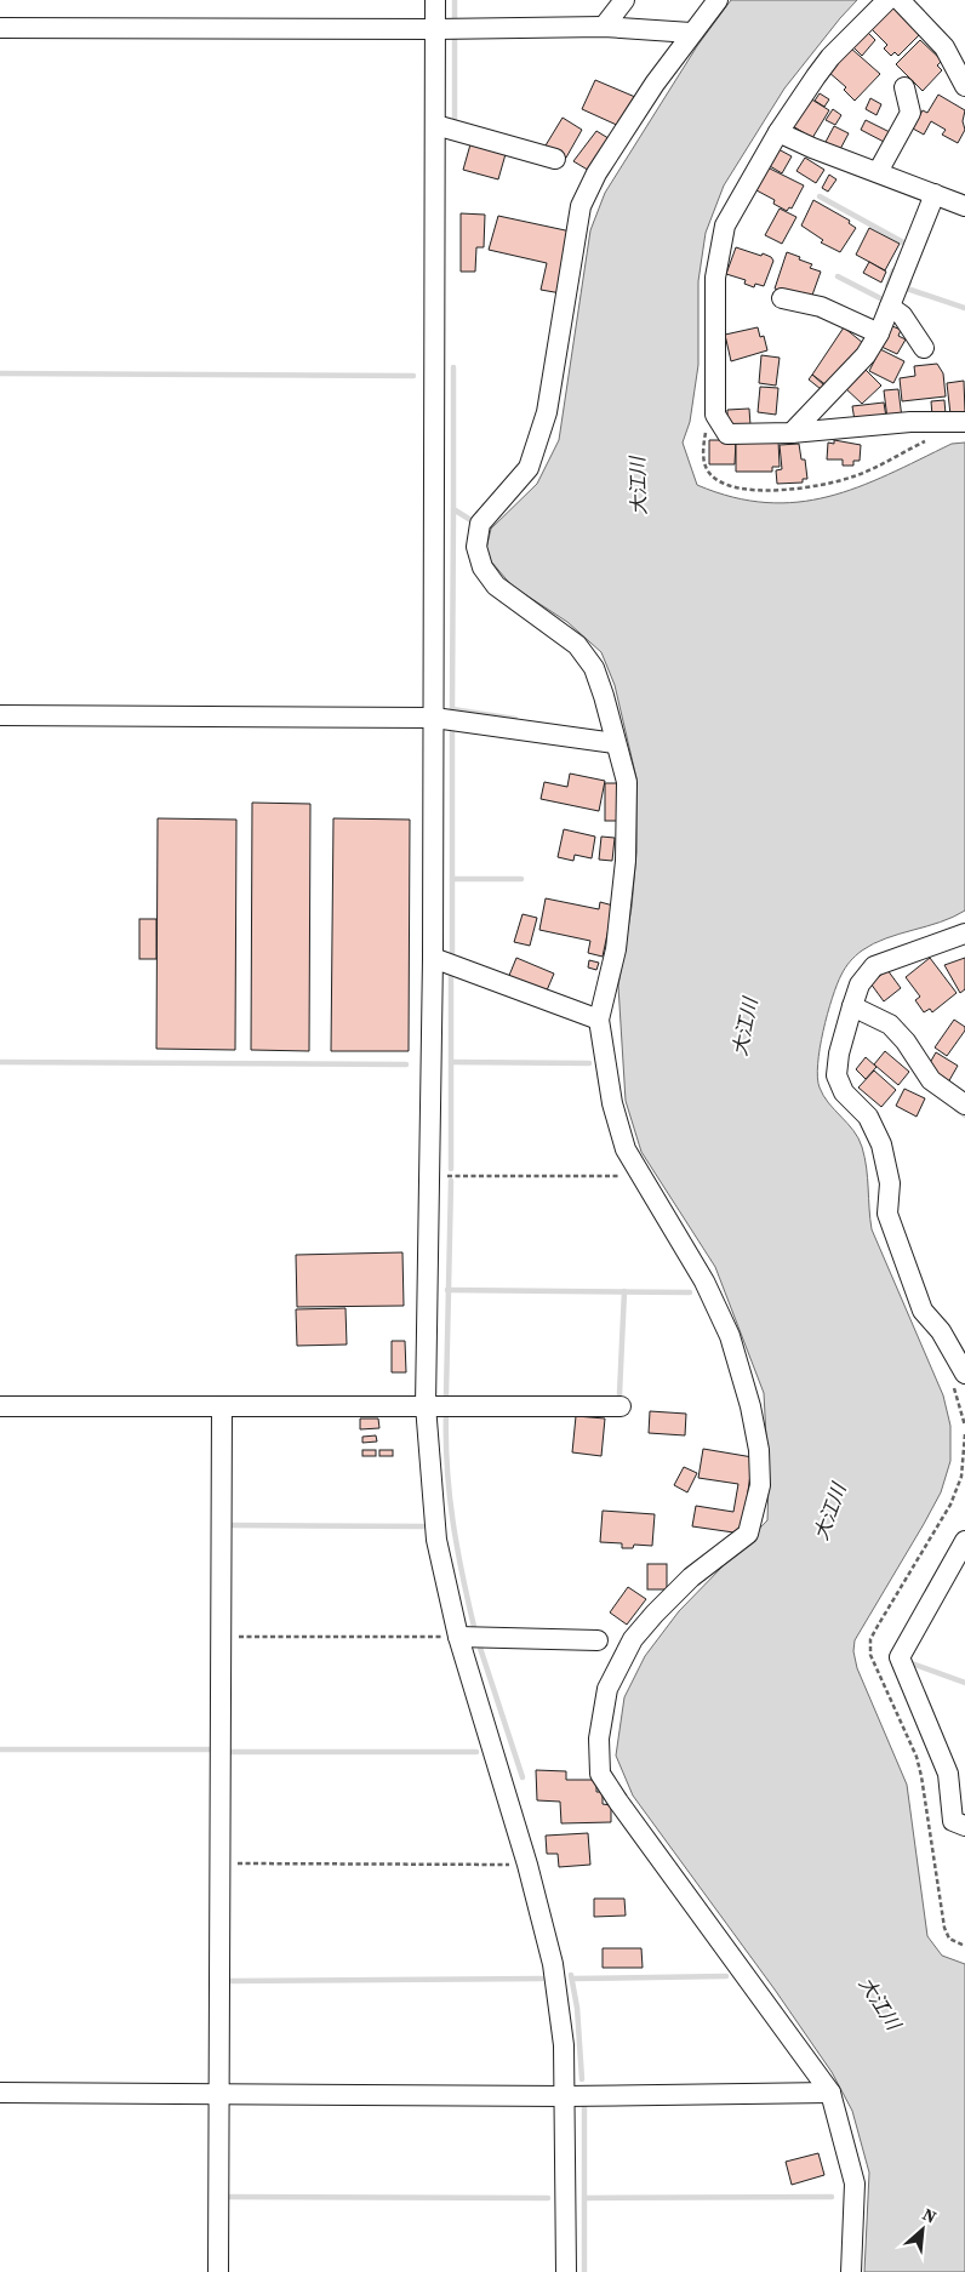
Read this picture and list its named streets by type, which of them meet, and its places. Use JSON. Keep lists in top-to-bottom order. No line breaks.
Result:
{"water":["大江川"],"north":"top right"}
